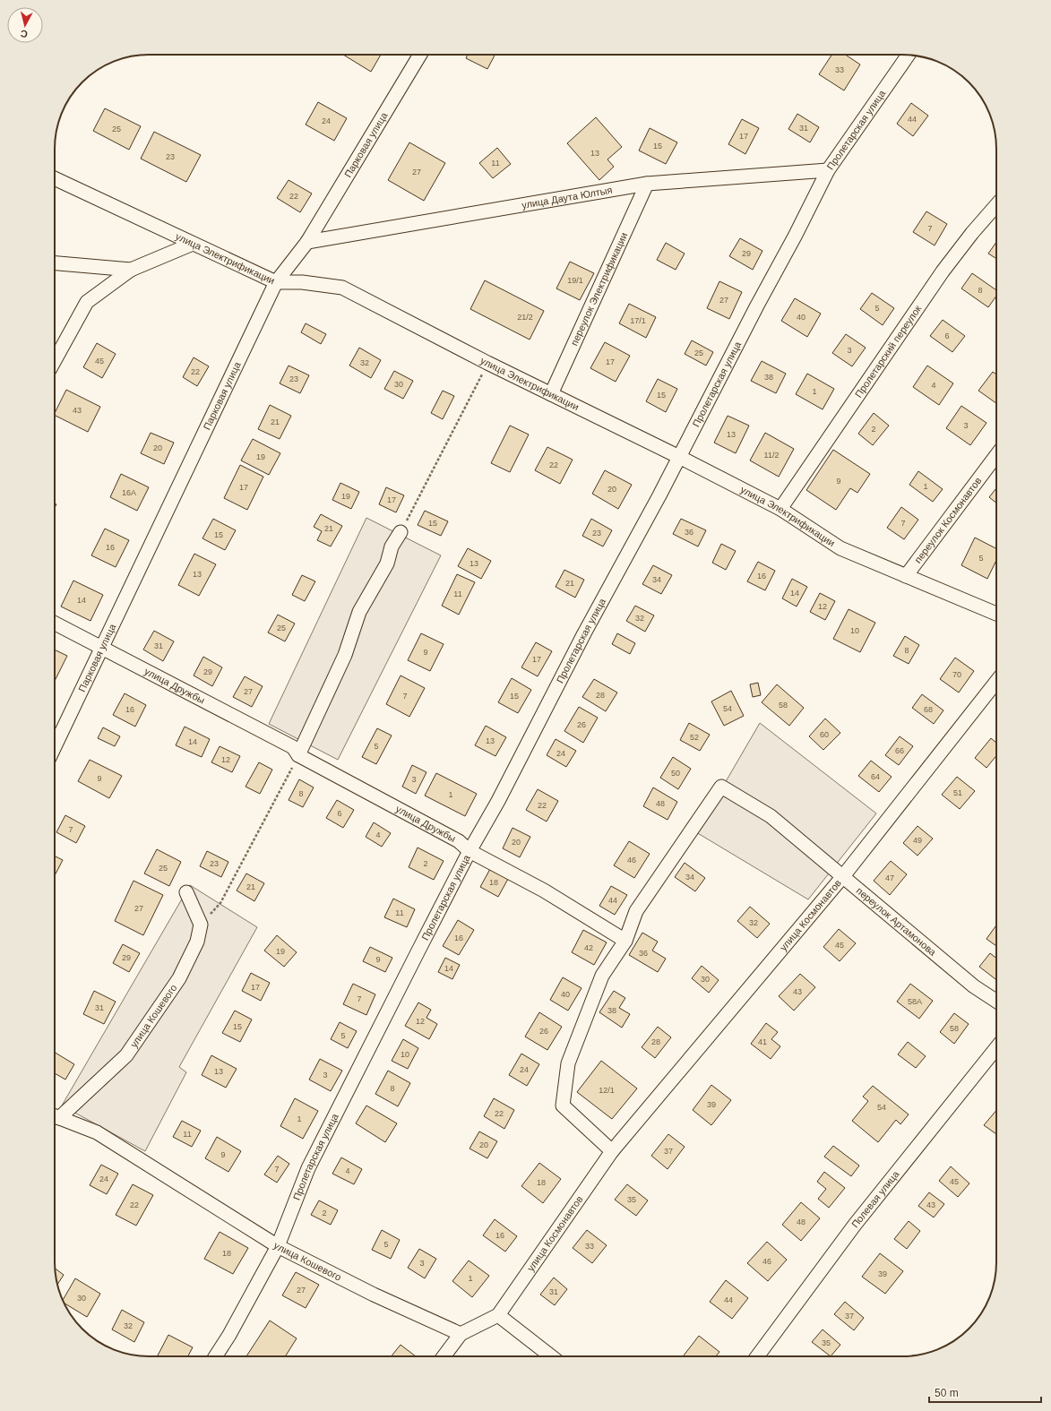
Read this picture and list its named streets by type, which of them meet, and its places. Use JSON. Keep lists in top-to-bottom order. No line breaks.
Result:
{"streets":{"street":["Пролетарская улица","Парковая улица","улица Даута Юлтыя","улица Электрификации","переулок Электрификации","Пролетарский переулок","переулок Космонавтов","улица Дружбы","улица Космонавтов","переулок Артамонова","улица Кошевого","Полевая улица"]},"crossings":[["Пролетарская улица","улица Даута Юлтыя"],["Пролетарская улица","улица Электрификации"],["Пролетарская улица","улица Дружбы"],["Пролетарская улица","улица Кошевого"],["Парковая улица","улица Даута Юлтыя"],["Парковая улица","улица Электрификации"],["Парковая улица","улица Дружбы"],["улица Даута Юлтыя","переулок Электрификации"],["улица Электрификации","переулок Электрификации"],["улица Электрификации","Пролетарский переулок"],["улица Электрификации","переулок Космонавтов"],["улица Дружбы","переулок Артамонова"],["улица Космонавтов","переулок Артамонова"]],"house_numbers":["33","44","24","31","25","17","15","13","23","11","27","22","7","29","19/1","8","27","5","21/2","40","17/1","6","3","25","45","17","32","22","38","23","30","4","1","15","43","21","3","2","13","20","11/2","19","22","9","1","17","20","16А","19","17","15","7","21","36","23","15","16","5","13","13","16","34","21","14","11","14","12","32","25","10","31","8","9","17","29","70","27","28","7","15","58","54","16","68","26","60","52","13","14","5","66","24","12","50","64","9","3","51","8","1","48","22","6","7","4","49","20","46","23","2","25","34","47","18","21","44","27","11","32","16","45","42","19","36","29","9","14","30","17","43","40","7","58А","31","38","12","15","58","26","5","28","41","10","24","13","3","8","12/1","39","54","22","1","11","20","37","9","7","4","24","45","18","35","22","43","2","48","16","5","33","18","46","3","39","1","27","31","30","44","37","32","35"],"scale_bar":"50 m","north":"bottom"}
